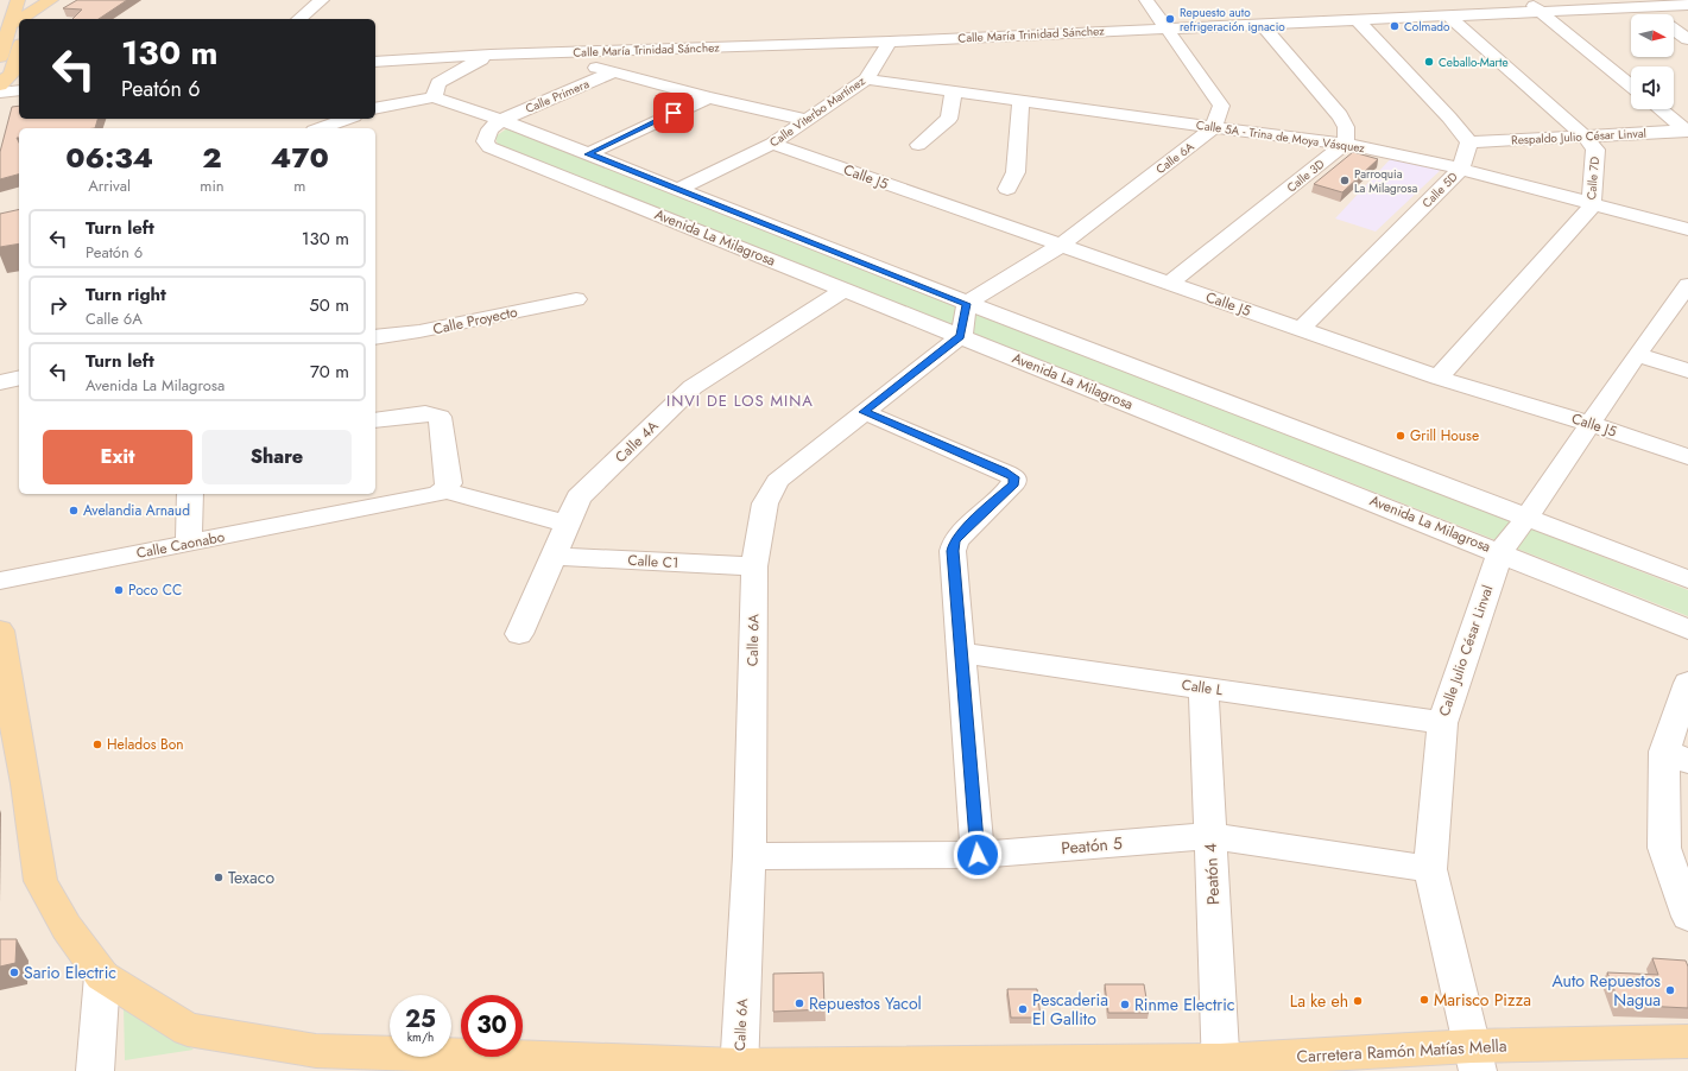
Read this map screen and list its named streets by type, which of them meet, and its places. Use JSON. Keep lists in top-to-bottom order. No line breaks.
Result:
{"streets":{"main road":["Carretera Ramón Matías Mella"],"street":["Calle María Trinidad Sánchez","Calle Primera","Calle Viterbo Martínez","Calle 5A - Trina de Moya Vásquez","Respaldo Julio César Linval","Calle 6A","Calle 3D","Calle J5","Calle 7D","Calle 5D","Avenida La Milagrosa","Calle Proyecto","Calle 4A","Calle Caonabo","Calle C1","Calle Julio César Linval","Calle L","Peatón 5","Peatón 4"]},"crossings":[["Calle María Trinidad Sánchez","Calle Viterbo Martínez"],["Calle María Trinidad Sánchez","Calle 7D"],["Calle Primera","Avenida La Milagrosa"],["Calle Viterbo Martínez","Calle 5A - Trina de Moya Vásquez"],["Calle Viterbo Martínez","Calle J5"],["Calle 5A - Trina de Moya Vásquez","Calle 6A"],["Calle 5A - Trina de Moya Vásquez","Calle 3D"],["Calle 5A - Trina de Moya Vásquez","Calle 7D"],["Calle 5A - Trina de Moya Vásquez","Calle 5D"],["Respaldo Julio César Linval","Calle 7D"],["Respaldo Julio César Linval","Calle 5D"],["Calle 6A","Calle J5"],["Calle 6A","Avenida La Milagrosa"],["Calle 6A","Calle C1"],["Calle 6A","Peatón 5"],["Calle 6A","Carretera Ramón Matías Mella"],["Calle 3D","Calle J5"],["Calle J5","Calle 7D"],["Calle J5","Calle 5D"],["Calle J5","Calle Julio César Linval"],["Avenida La Milagrosa","Calle 4A"],["Avenida La Milagrosa","Calle Julio César Linval"],["Calle 4A","Calle C1"],["Calle Julio César Linval","Calle L"],["Calle Julio César Linval","Peatón 5"],["Calle Julio César Linval","Carretera Ramón Matías Mella"],["Calle L","Peatón 4"],["Peatón 5","Peatón 4"],["Peatón 4","Carretera Ramón Matías Mella"]],"districts":["INVI DE LOS MINA"],"places":["Repuesto auto refrigeración ignacio","Colmado","Ceballo-Marte","Parroquia La Milagrosa","Grill House","Avelandia Arnaud","Poco CC","Helados Bon","Texaco","Sario Electric","Auto Repuestos Nagua","Marisco Pizza","La ke eh","Repuestos Yacol","Rinme Electric","Pescaderia El Gallito"],"north":"right","page":{"turn":["130 m","Peatón 6"],"eta":["06:34","Arrival","2","min","470","m"],"list":[{"name":"Turn left","note":"Peatón 6","value":"130 m"},{"name":"Turn right","note":"Calle 6A","value":"50 m"},{"name":"Turn left","note":"Avenida La Milagrosa","value":"70 m"}],"buttons":["Exit","Share"],"speed":"25 km/h","limit":"30"}}
